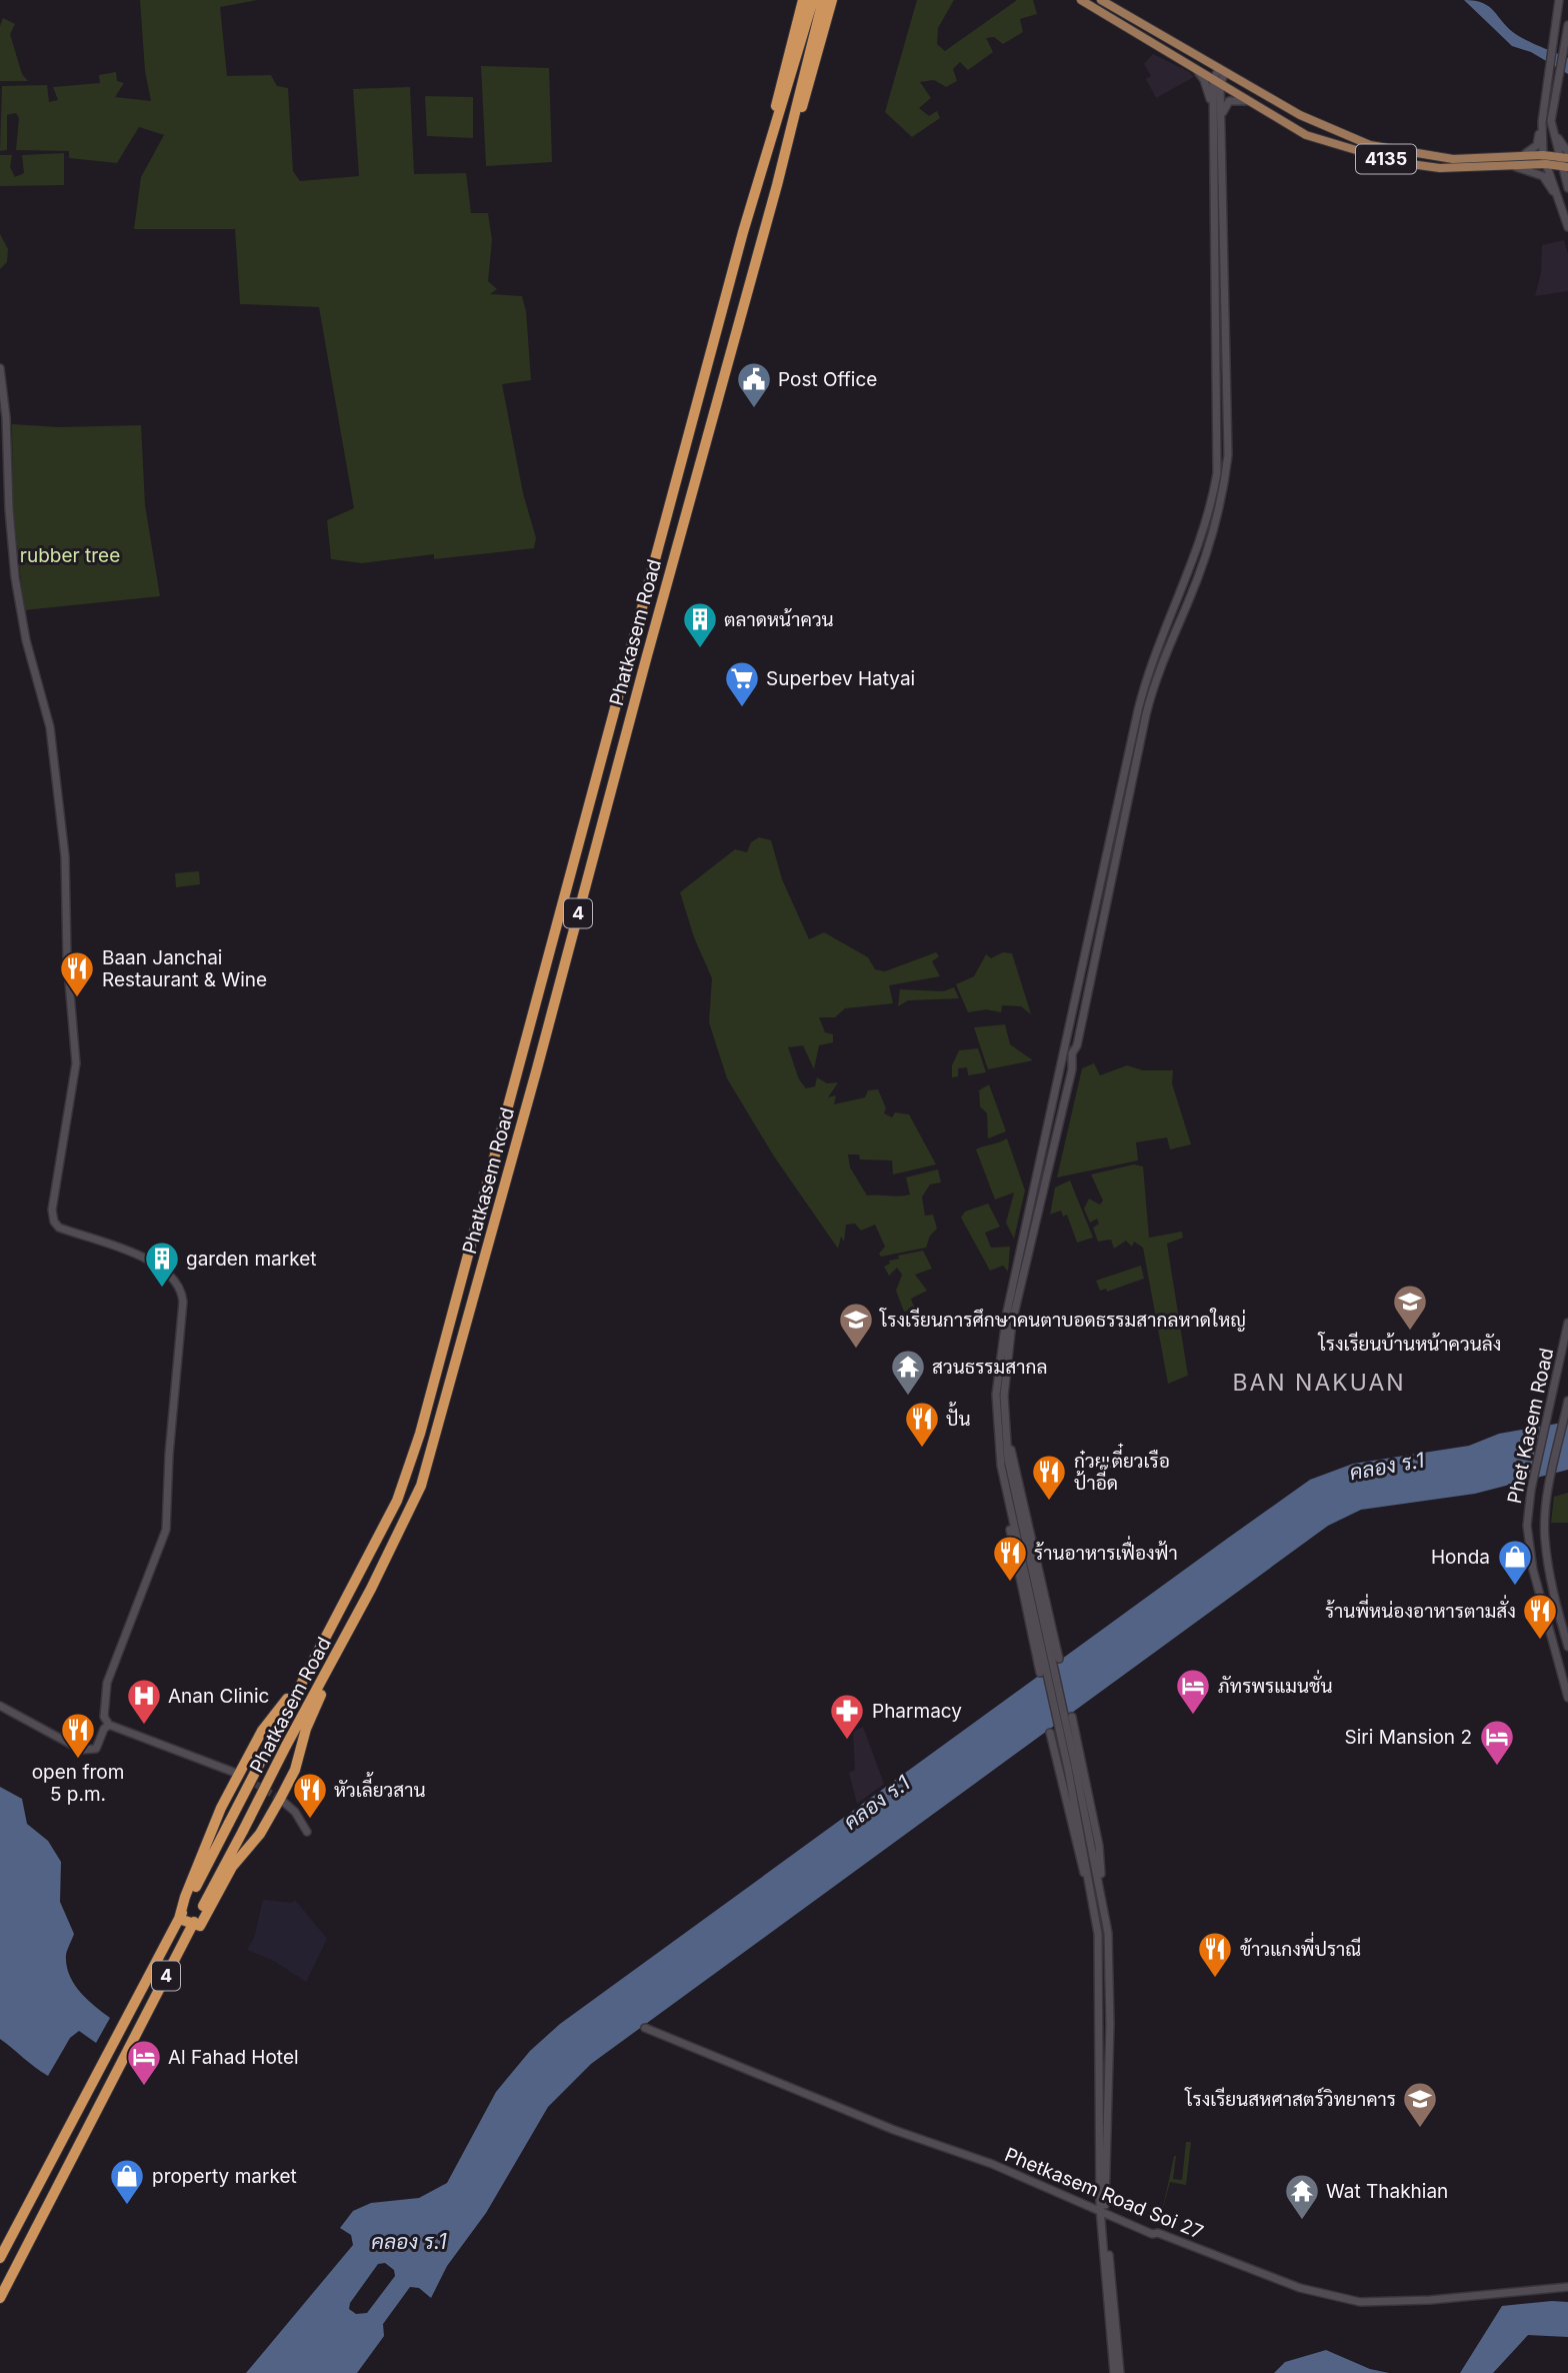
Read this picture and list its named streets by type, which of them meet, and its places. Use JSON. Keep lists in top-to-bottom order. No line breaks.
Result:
{"streets":{"highway":["Phatkasem Road","4"],"main road":["4135","Phet Kasem Road","Phetkasem Road Soi 27"]},"districts":["BAN NAKUAN"],"water":["คลอง ร.1"],"parks":["rubber tree"],"places":{"public building":["Post Office"],"building":["ตลาดหน้าควน","garden market"],"supermarket":["Superbev Hatyai"],"restaurant":["Baan Janchai Restaurant & Wine","ปั้น","ก๋วยเตี๋ยวเรือ ป้าอี๊ด","ร้านอาหารเฟื่องฟ้า","ร้านพี่หน่องอาหารตามสั่ง","open from 5 p.m.","หัวเลี้ยวสาน","ข้าวแกงพี่ปราณี"],"school or university":["โรงเรียนบ้านหน้าควนลัง","โรงเรียนการศึกษาคนตาบอดธรรมสากลหาดใหญ่","โรงเรียนสหศาสตร์วิทยาคาร"],"temple":["สวนธรรมสากล","Wat Thakhian"],"shop":["Honda","property market"],"hotel":["ภัทรพรแมนชั่น","Siri Mansion 2","Al Fahad Hotel"],"hospital":["Anan Clinic"],"pharmacy":["Pharmacy"]}}
